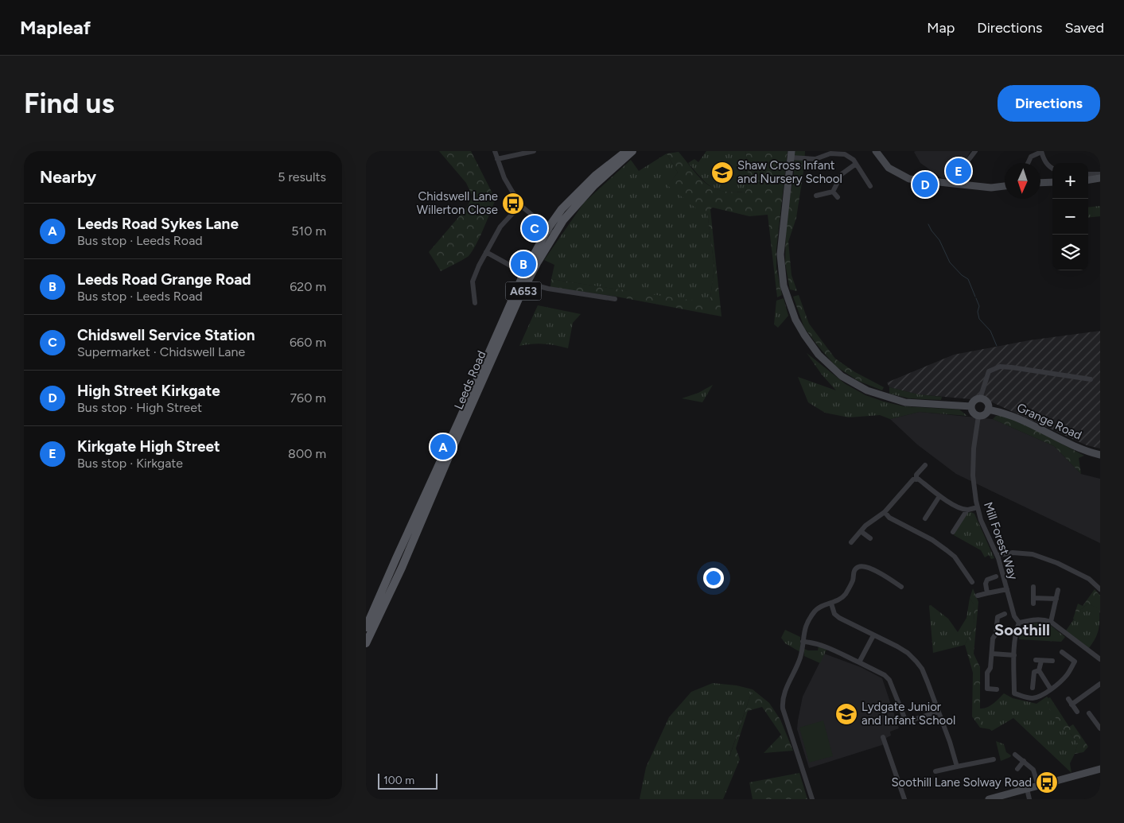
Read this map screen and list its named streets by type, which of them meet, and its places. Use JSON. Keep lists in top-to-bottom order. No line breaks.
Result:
{"streets":{"main road":["A653","Leeds Road","Grange Road"],"street":["Mill Forest Way"]},"crossings":[["Grange Road","Mill Forest Way"]],"districts":["Soothill"],"places":{"school or university":["Shaw Cross Infant and Nursery School","Lydgate Junior and Infant School"],"bus stop":["Chidswell Lane Willerton Close","Soothill Lane Solway Road"]},"scale_bar":"100 m","north":"bottom","page":{"header":"Mapleaf","nav":["Map","Directions","Saved"],"buttons":"Directions","title":"Find us","heading":["Nearby","5 results"],"pins":["E","D","C","B","A"],"map_buttons":["+","−"],"list":[{"mark":"A","name":"Leeds Road Sykes Lane","note":"Bus stop · Leeds Road","value":"510 m"},{"mark":"B","name":"Leeds Road Grange Road","note":"Bus stop · Leeds Road","value":"620 m"},{"mark":"C","name":"Chidswell Service Station","note":"Supermarket · Chidswell Lane","value":"660 m"},{"mark":"D","name":"High Street Kirkgate","note":"Bus stop · High Street","value":"760 m"},{"mark":"E","name":"Kirkgate High Street","note":"Bus stop · Kirkgate","value":"800 m"}],"scale":"100 m"}}
